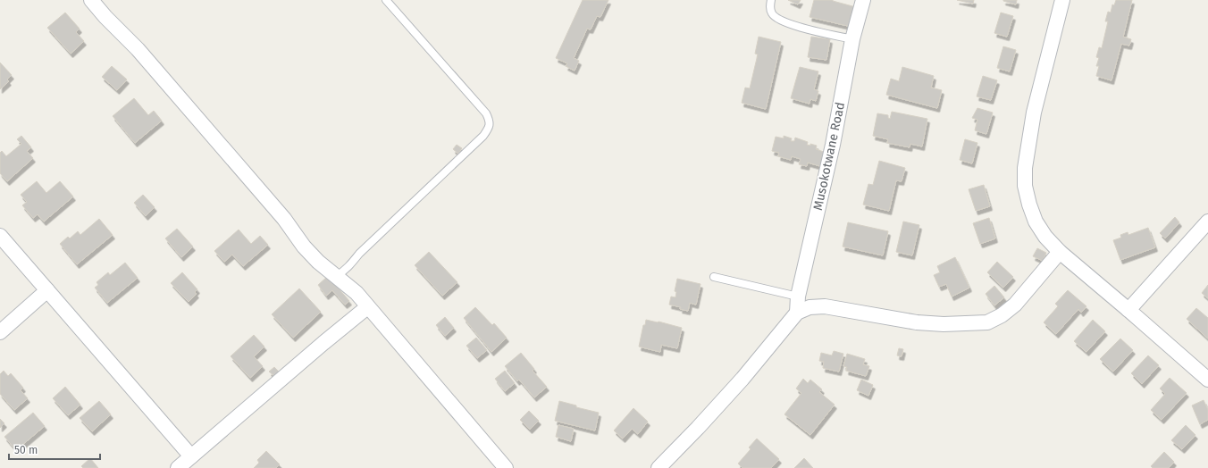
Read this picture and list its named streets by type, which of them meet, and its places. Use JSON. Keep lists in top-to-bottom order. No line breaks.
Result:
{"streets":{"street":["Musokotwane Road"]},"scale_bar":"50 m"}
